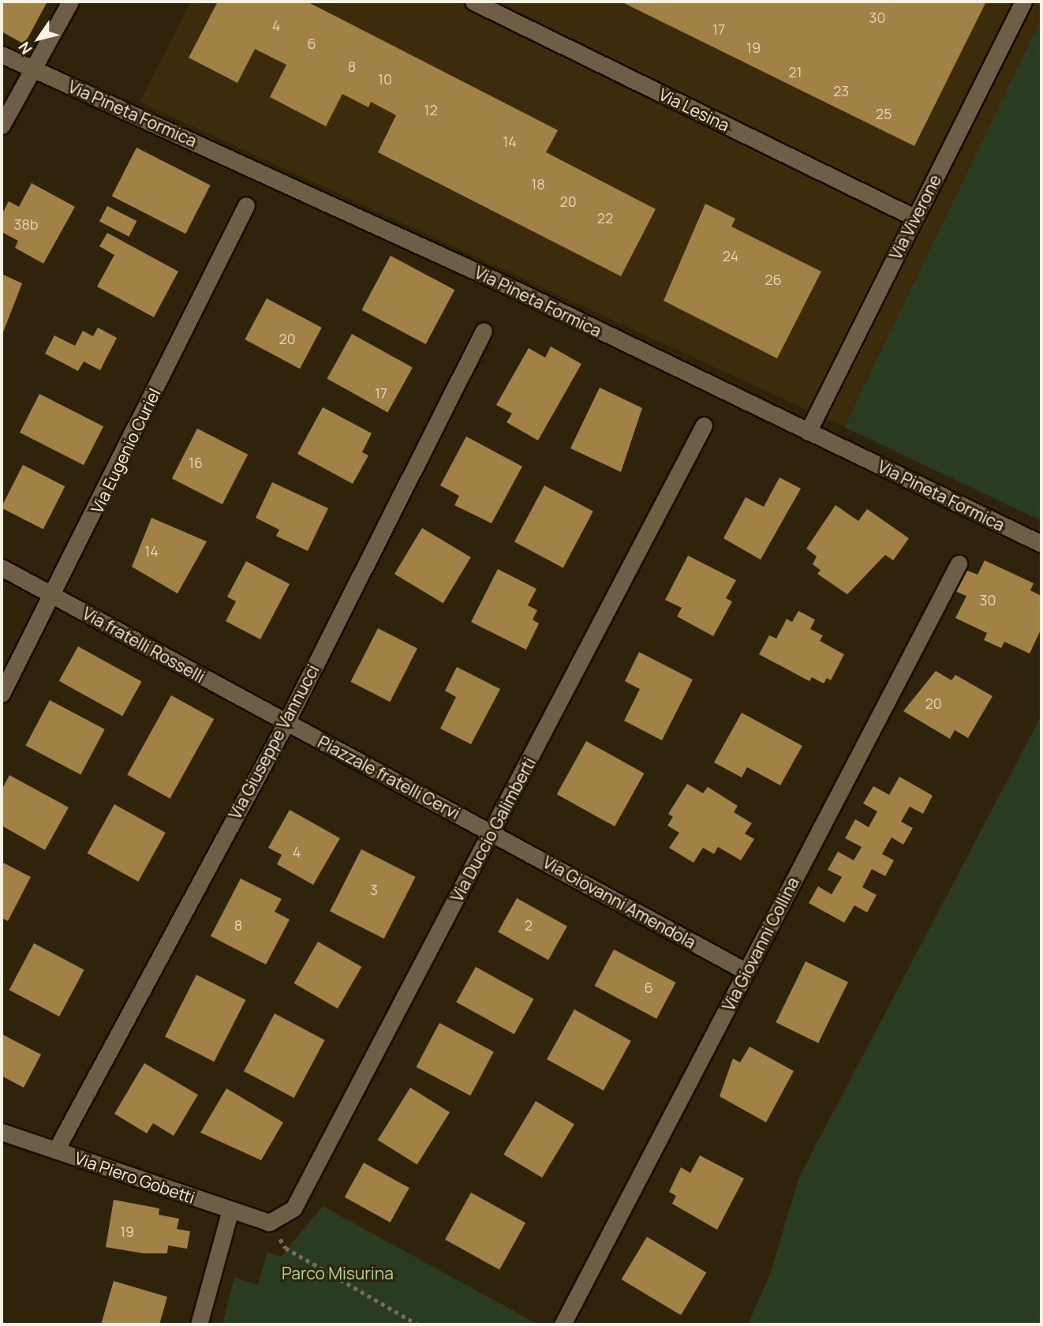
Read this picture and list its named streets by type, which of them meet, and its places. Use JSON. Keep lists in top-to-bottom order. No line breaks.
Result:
{"streets":{"street":["Via Lesina","Via Pineta Formica","Via Viverone","Via Eugenio Curiel","Via fratelli Rosselli","Via Giuseppe Vannucci","Piazzale fratelli Cervi","Via Duccio Galimberti","Via Giovanni Amendola","Via Giovanni Collina","Via Piero Gobetti"]},"crossings":[["Via Lesina","Via Viverone"],["Via Pineta Formica","Via Viverone"],["Via Eugenio Curiel","Via fratelli Rosselli"],["Via fratelli Rosselli","Via Giuseppe Vannucci"],["Via fratelli Rosselli","Piazzale fratelli Cervi"],["Via Giuseppe Vannucci","Piazzale fratelli Cervi"],["Via Giuseppe Vannucci","Via Piero Gobetti"],["Piazzale fratelli Cervi","Via Duccio Galimberti"],["Piazzale fratelli Cervi","Via Giovanni Amendola"],["Via Duccio Galimberti","Via Giovanni Amendola"],["Via Duccio Galimberti","Via Piero Gobetti"],["Via Giovanni Amendola","Via Giovanni Collina"]],"parks":["Parco Misurina"],"house_numbers":["30","4","17","6","19","8","21","10","23","12","25","14","18","20","22","38b","24","26","20","17","16","14","30","20","4","3","8","2","6","19"],"north":"bottom left"}
